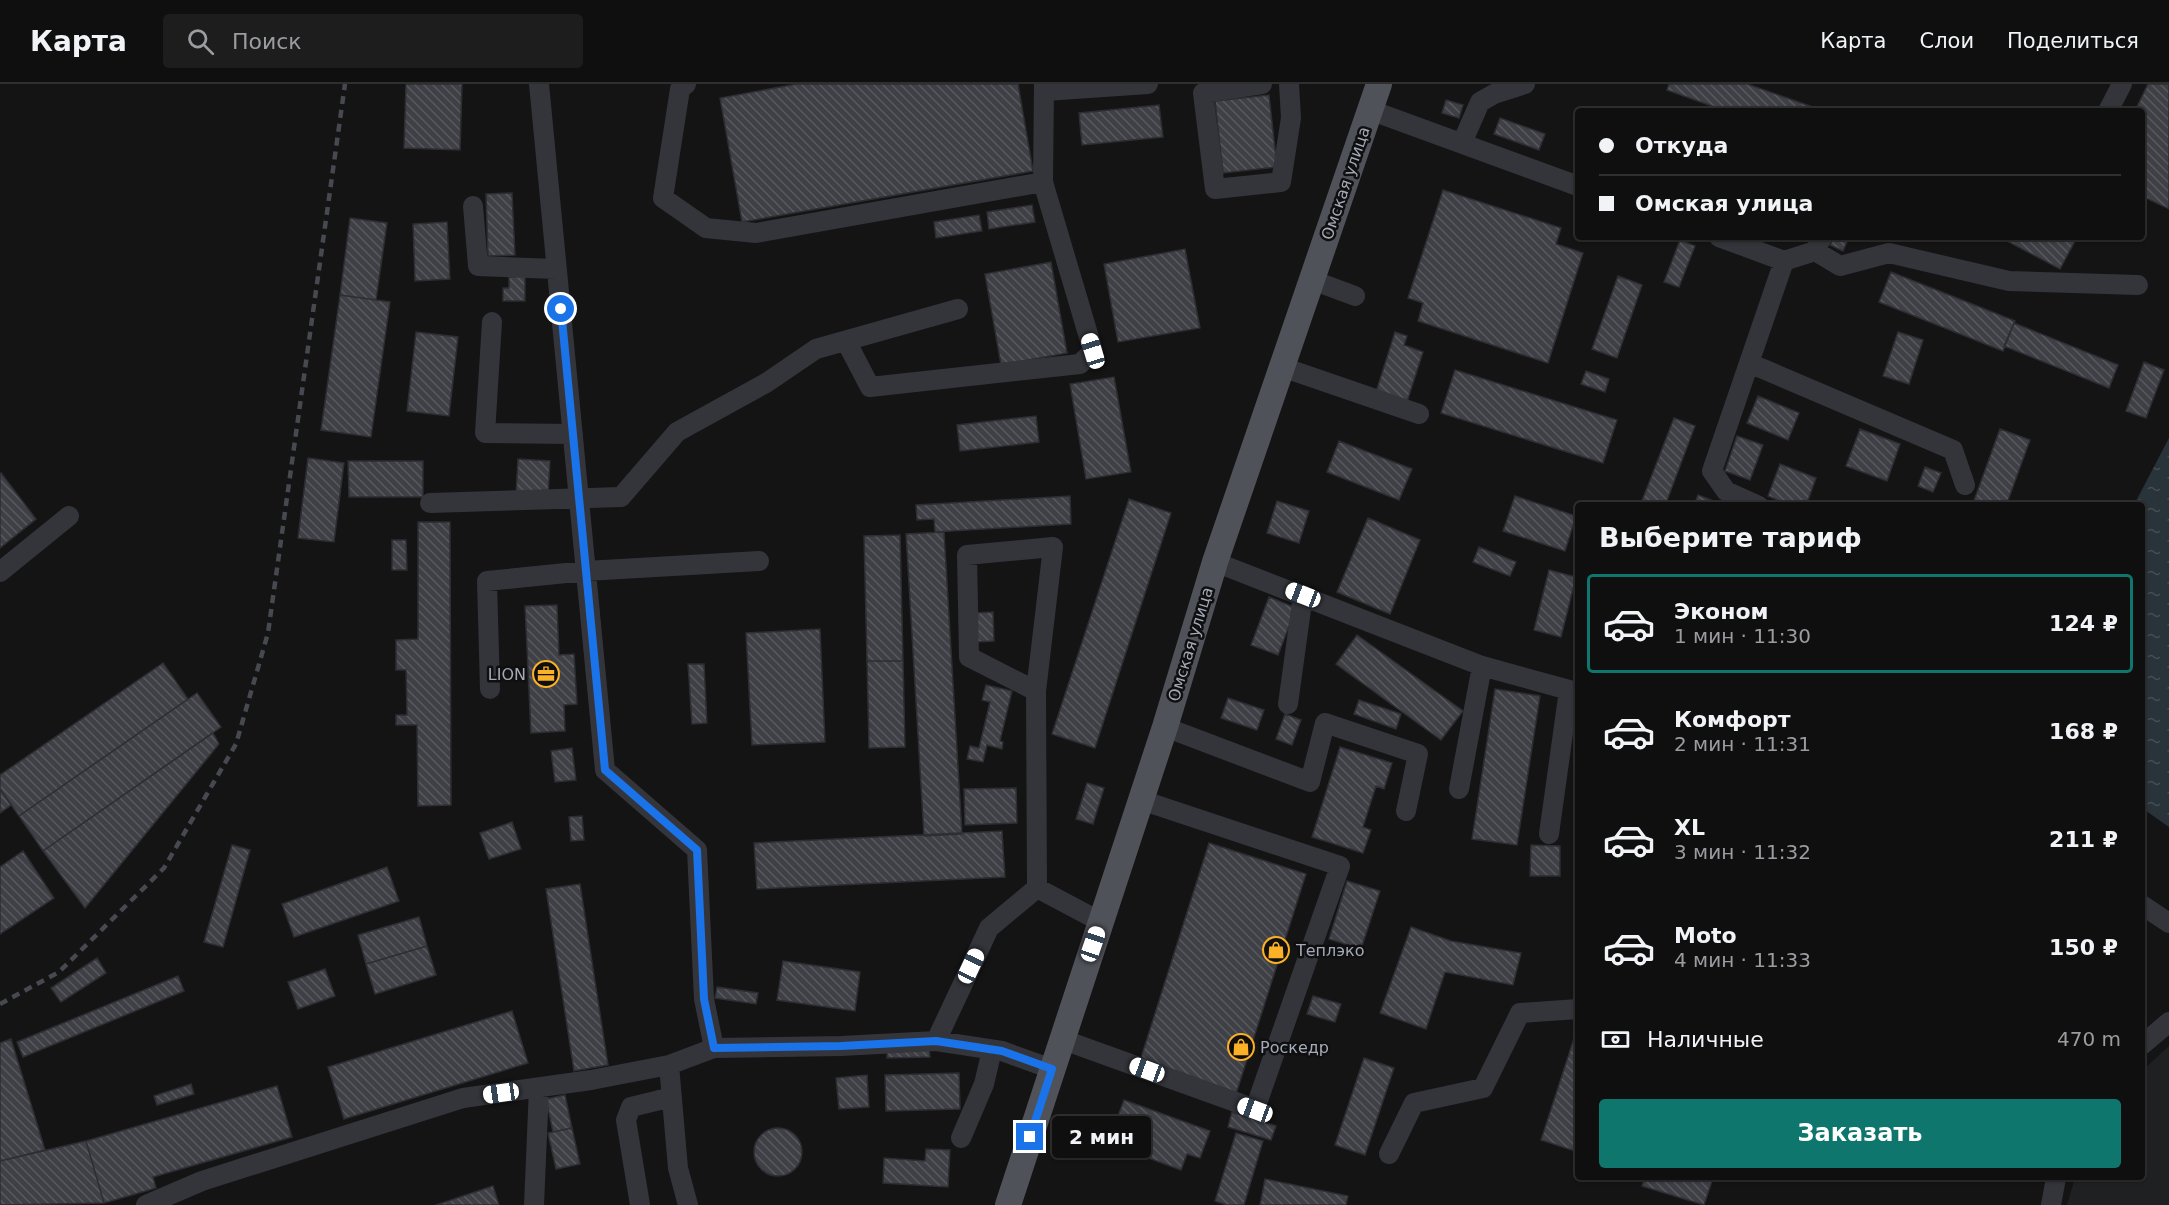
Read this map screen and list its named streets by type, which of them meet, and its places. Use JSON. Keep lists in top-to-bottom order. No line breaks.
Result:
{"streets":{"main road":["Омская улица"]},"places":{"office":["LION"],"shop":["Теплэко","Роскедр"]},"page":{"header":"Карта","search":"Поиск","nav":["Карта","Слои","Поделиться"],"banner":["Откуда","Омская улица"],"heading":"Выберите тариф","list":[{"name":"Эконом","note":"1 мин · 11:30","value":"124 ₽"},{"name":"Комфорт","note":"2 мин · 11:31","value":"168 ₽"},{"name":"XL","note":"3 мин · 11:32","value":"211 ₽"},{"name":"Moto","note":"4 мин · 11:33","value":"150 ₽"}],"pay":["Наличные","470 m"],"buttons":"Заказать","bubble":"2 мин"}}
